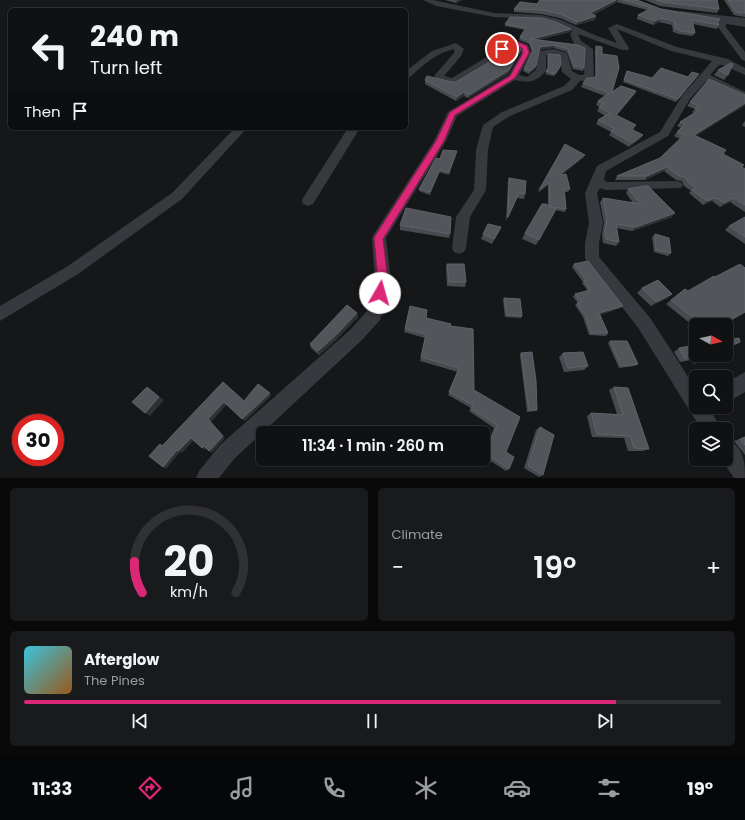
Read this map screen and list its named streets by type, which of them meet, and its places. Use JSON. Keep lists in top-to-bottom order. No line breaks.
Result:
{"north":"right","page":{"turn":["240 m","Turn left"],"then":"Then","limit":"30","trip":"11:34 · 1 min · 260 m","tile":"Climate","heat":["−","19°","+"],"song":["Afterglow","The Pines"],"tabs":["11:33","19°"],"gauge":["20","km/h"]}}
